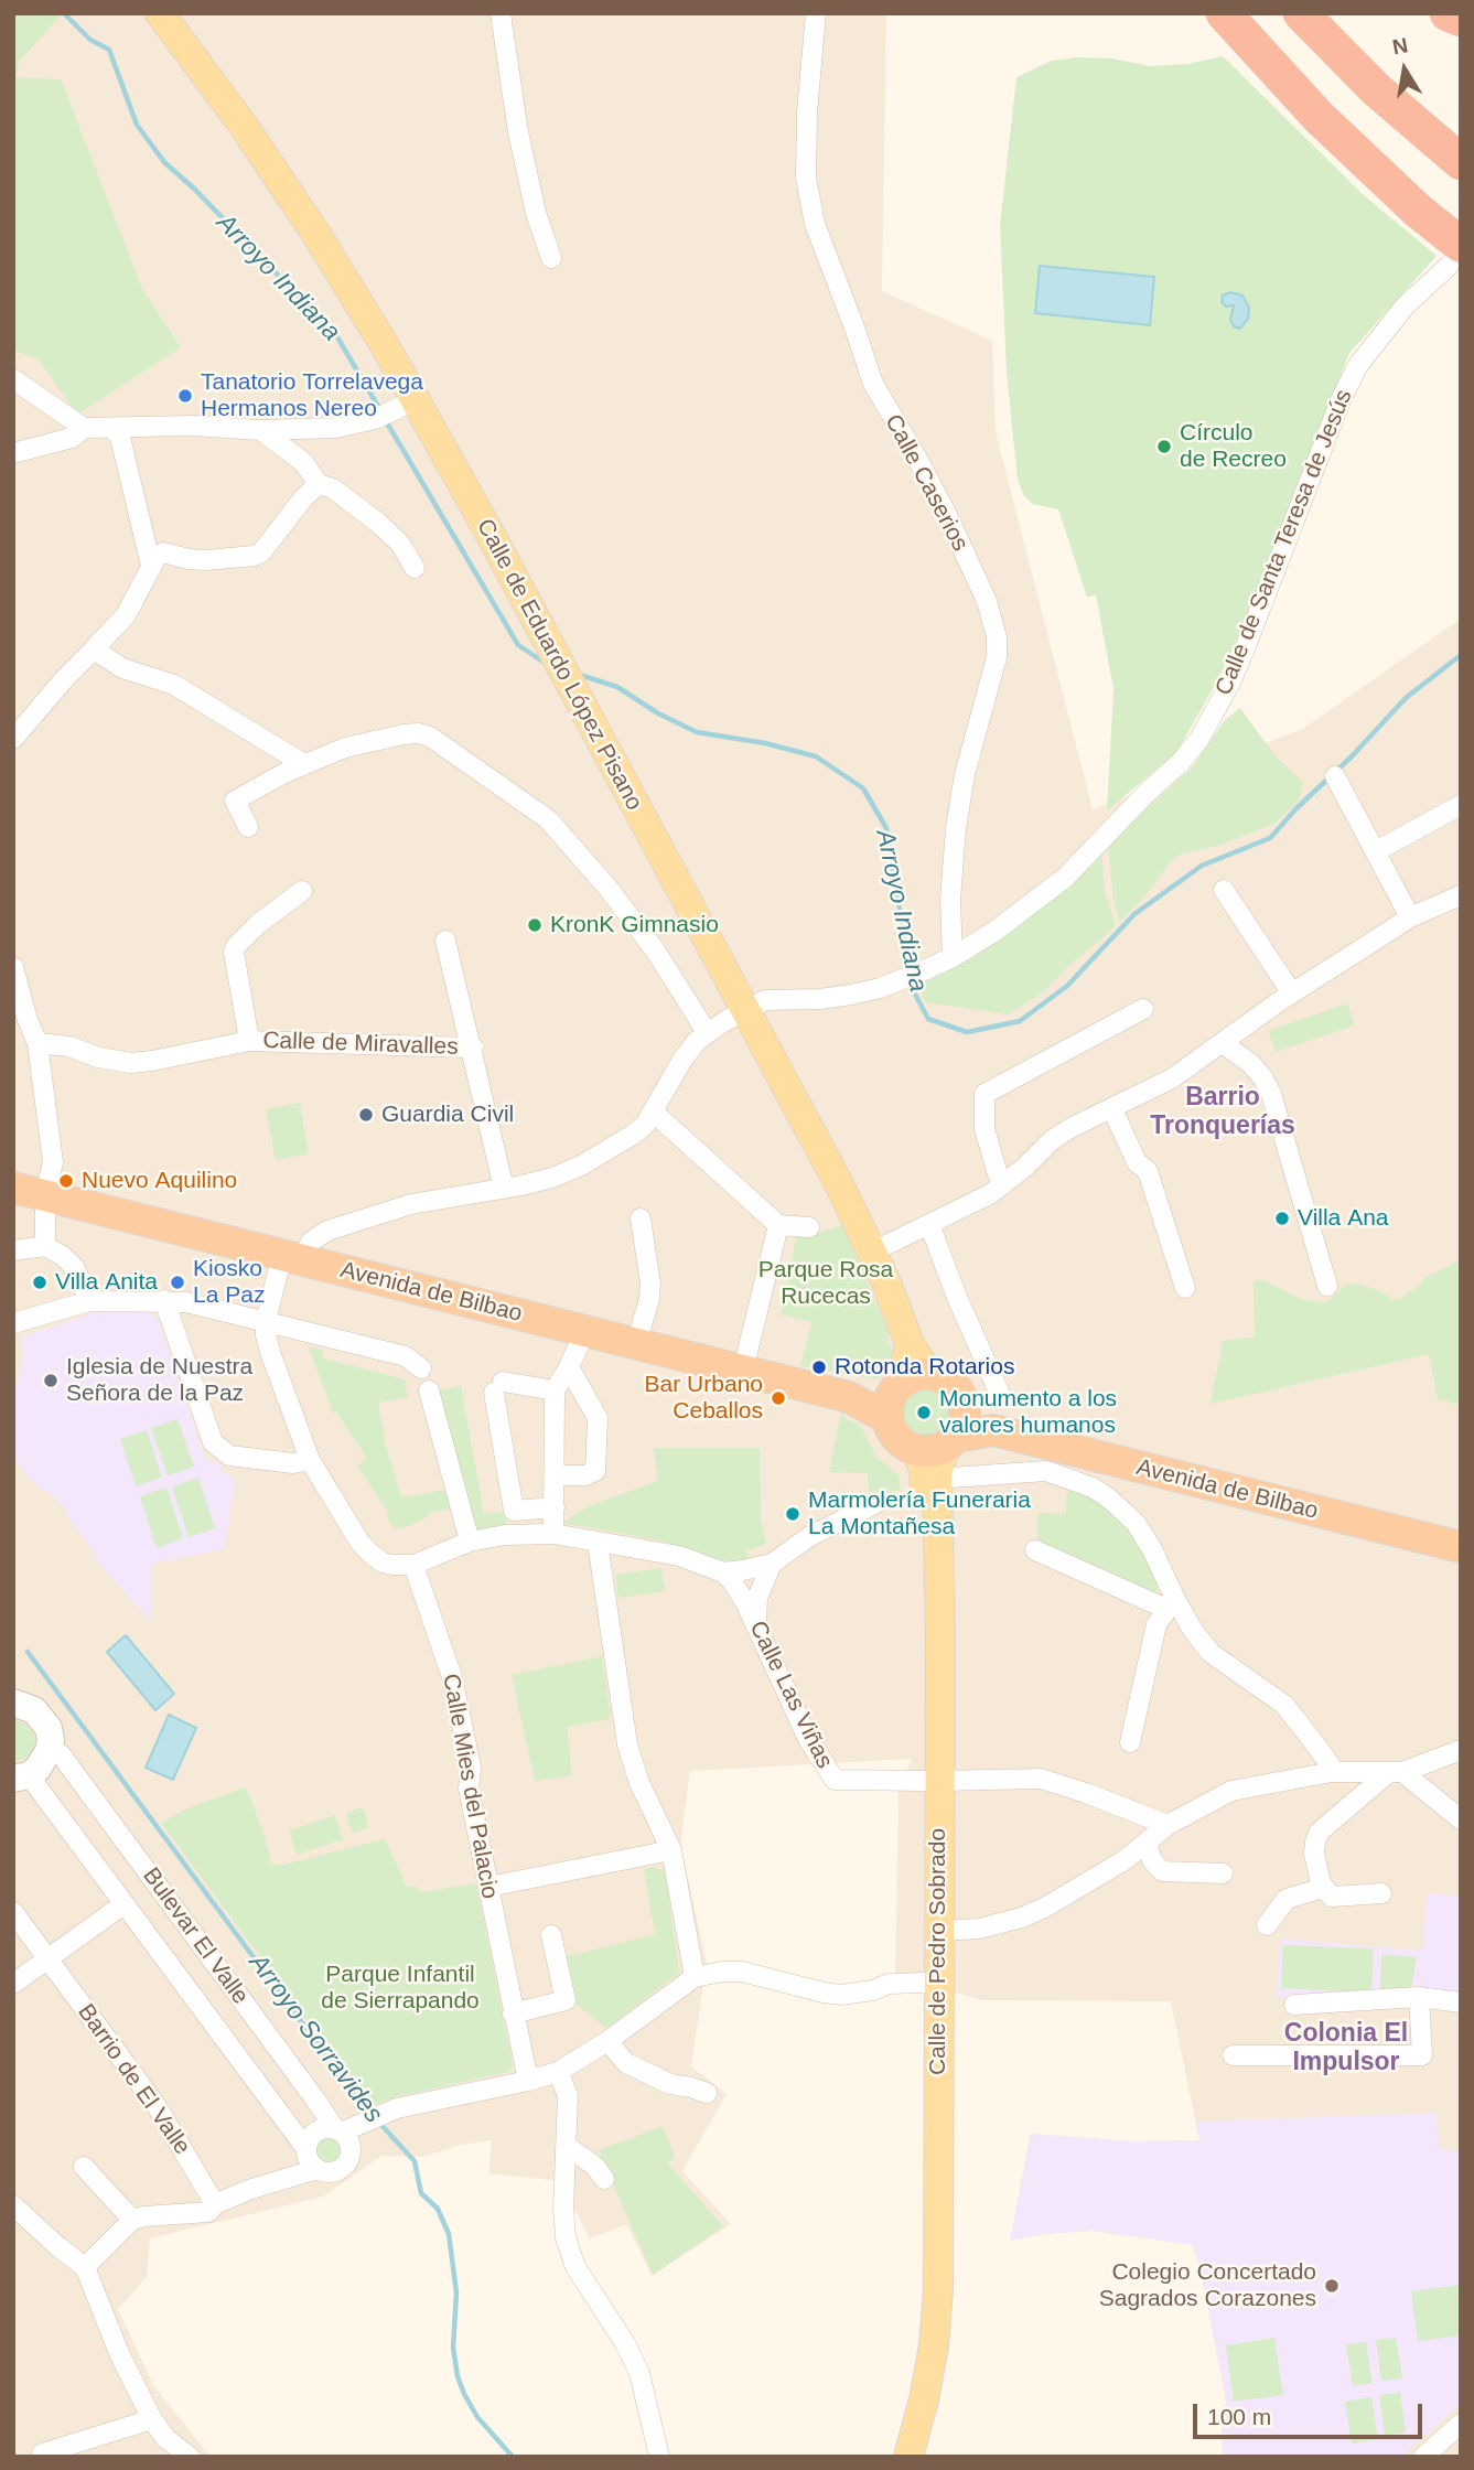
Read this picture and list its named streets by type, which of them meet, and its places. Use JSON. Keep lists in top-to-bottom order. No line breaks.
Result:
{"streets":{"highway":["Avenida de Bilbao"],"main road":["Calle de Eduardo López Pisano","Calle de Pedro Sobrado"],"street":["Calle Caserios","Calle de Santa Teresa de Jesús","Calle de Miravalles","Calle Las Viñas","Calle Mies del Palacio","Bulevar El Valle","Barrio de El Valle"]},"crossings":[["Calle Caserios","Calle de Santa Teresa de Jesús"],["Calle de Santa Teresa de Jesús","Calle de Eduardo López Pisano"],["Calle de Santa Teresa de Jesús","Calle de Miravalles"],["Calle de Santa Teresa de Jesús","Avenida de Bilbao"],["Calle de Eduardo López Pisano","Avenida de Bilbao"],["Avenida de Bilbao","Calle de Pedro Sobrado"],["Calle Las Viñas","Calle de Pedro Sobrado"]],"districts":["Barrio Tronquerías","Colonia El Impulsor"],"water":["Arroyo Indiana","Arroyo Sorravides"],"parks":["Parque Rosa Rucecas","Parque Infantil de Sierrapando"],"places":["Tanatorio Torrelavega Hermanos Nereo","Círculo de Recreo","KronK Gimnasio","Guardia Civil","Nuevo Aquilino","Villa Ana","Villa Anita","Kiosko La Paz","Rotonda Rotarios","Iglesia de Nuestra Señora de la Paz","Bar Urbano Ceballos","Monumento a los valores humanos","Marmolería Funeraria La Montañesa","Colegio Concertado Sagrados Corazones"],"scale_bar":"100 m","north":"top"}
